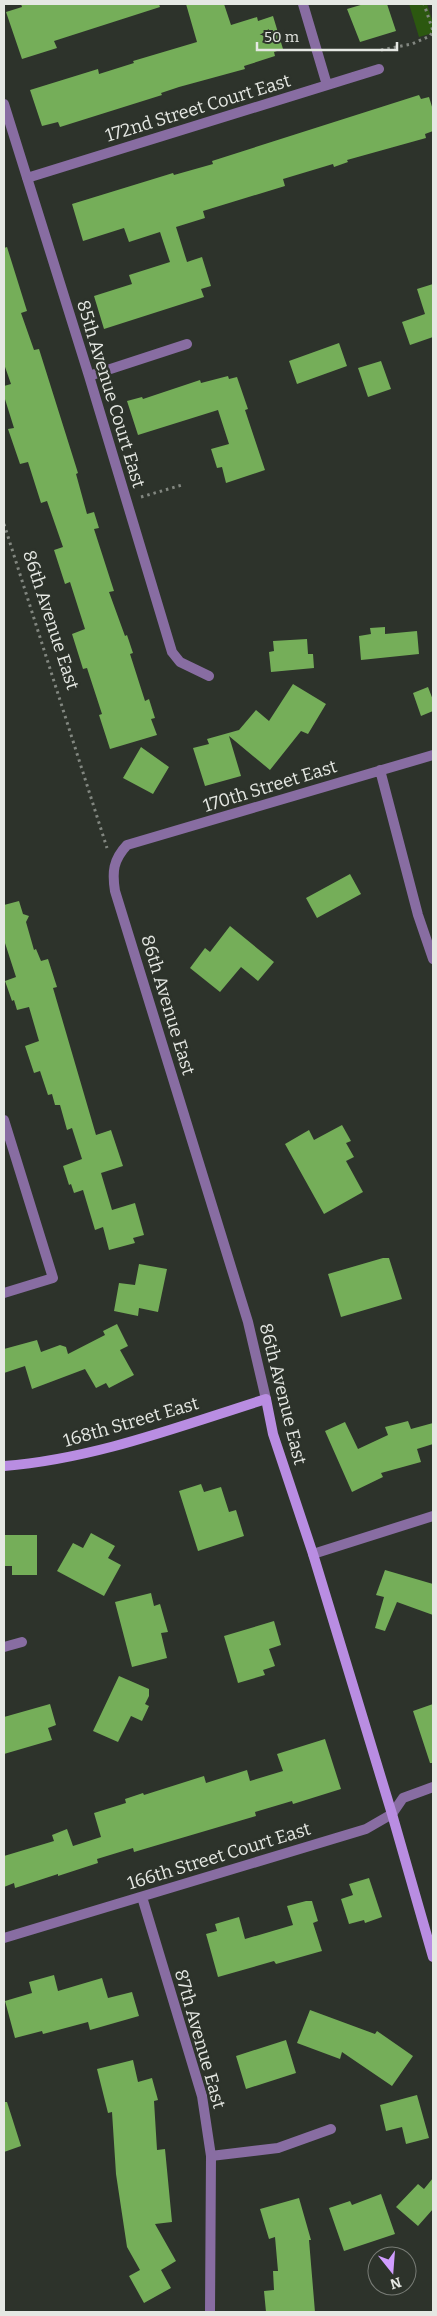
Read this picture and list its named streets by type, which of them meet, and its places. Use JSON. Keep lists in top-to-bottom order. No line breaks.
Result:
{"streets":{"street":["172nd Street Court East","85th Avenue Court East","86th Avenue East","170th Street East","168th Street East","166th Street Court East","87th Avenue East"]},"crossings":[["172nd Street Court East","85th Avenue Court East"],["86th Avenue East","170th Street East"],["86th Avenue East","168th Street East"],["86th Avenue East","166th Street Court East"],["166th Street Court East","87th Avenue East"]],"scale_bar":"50 m","north":"bottom"}
